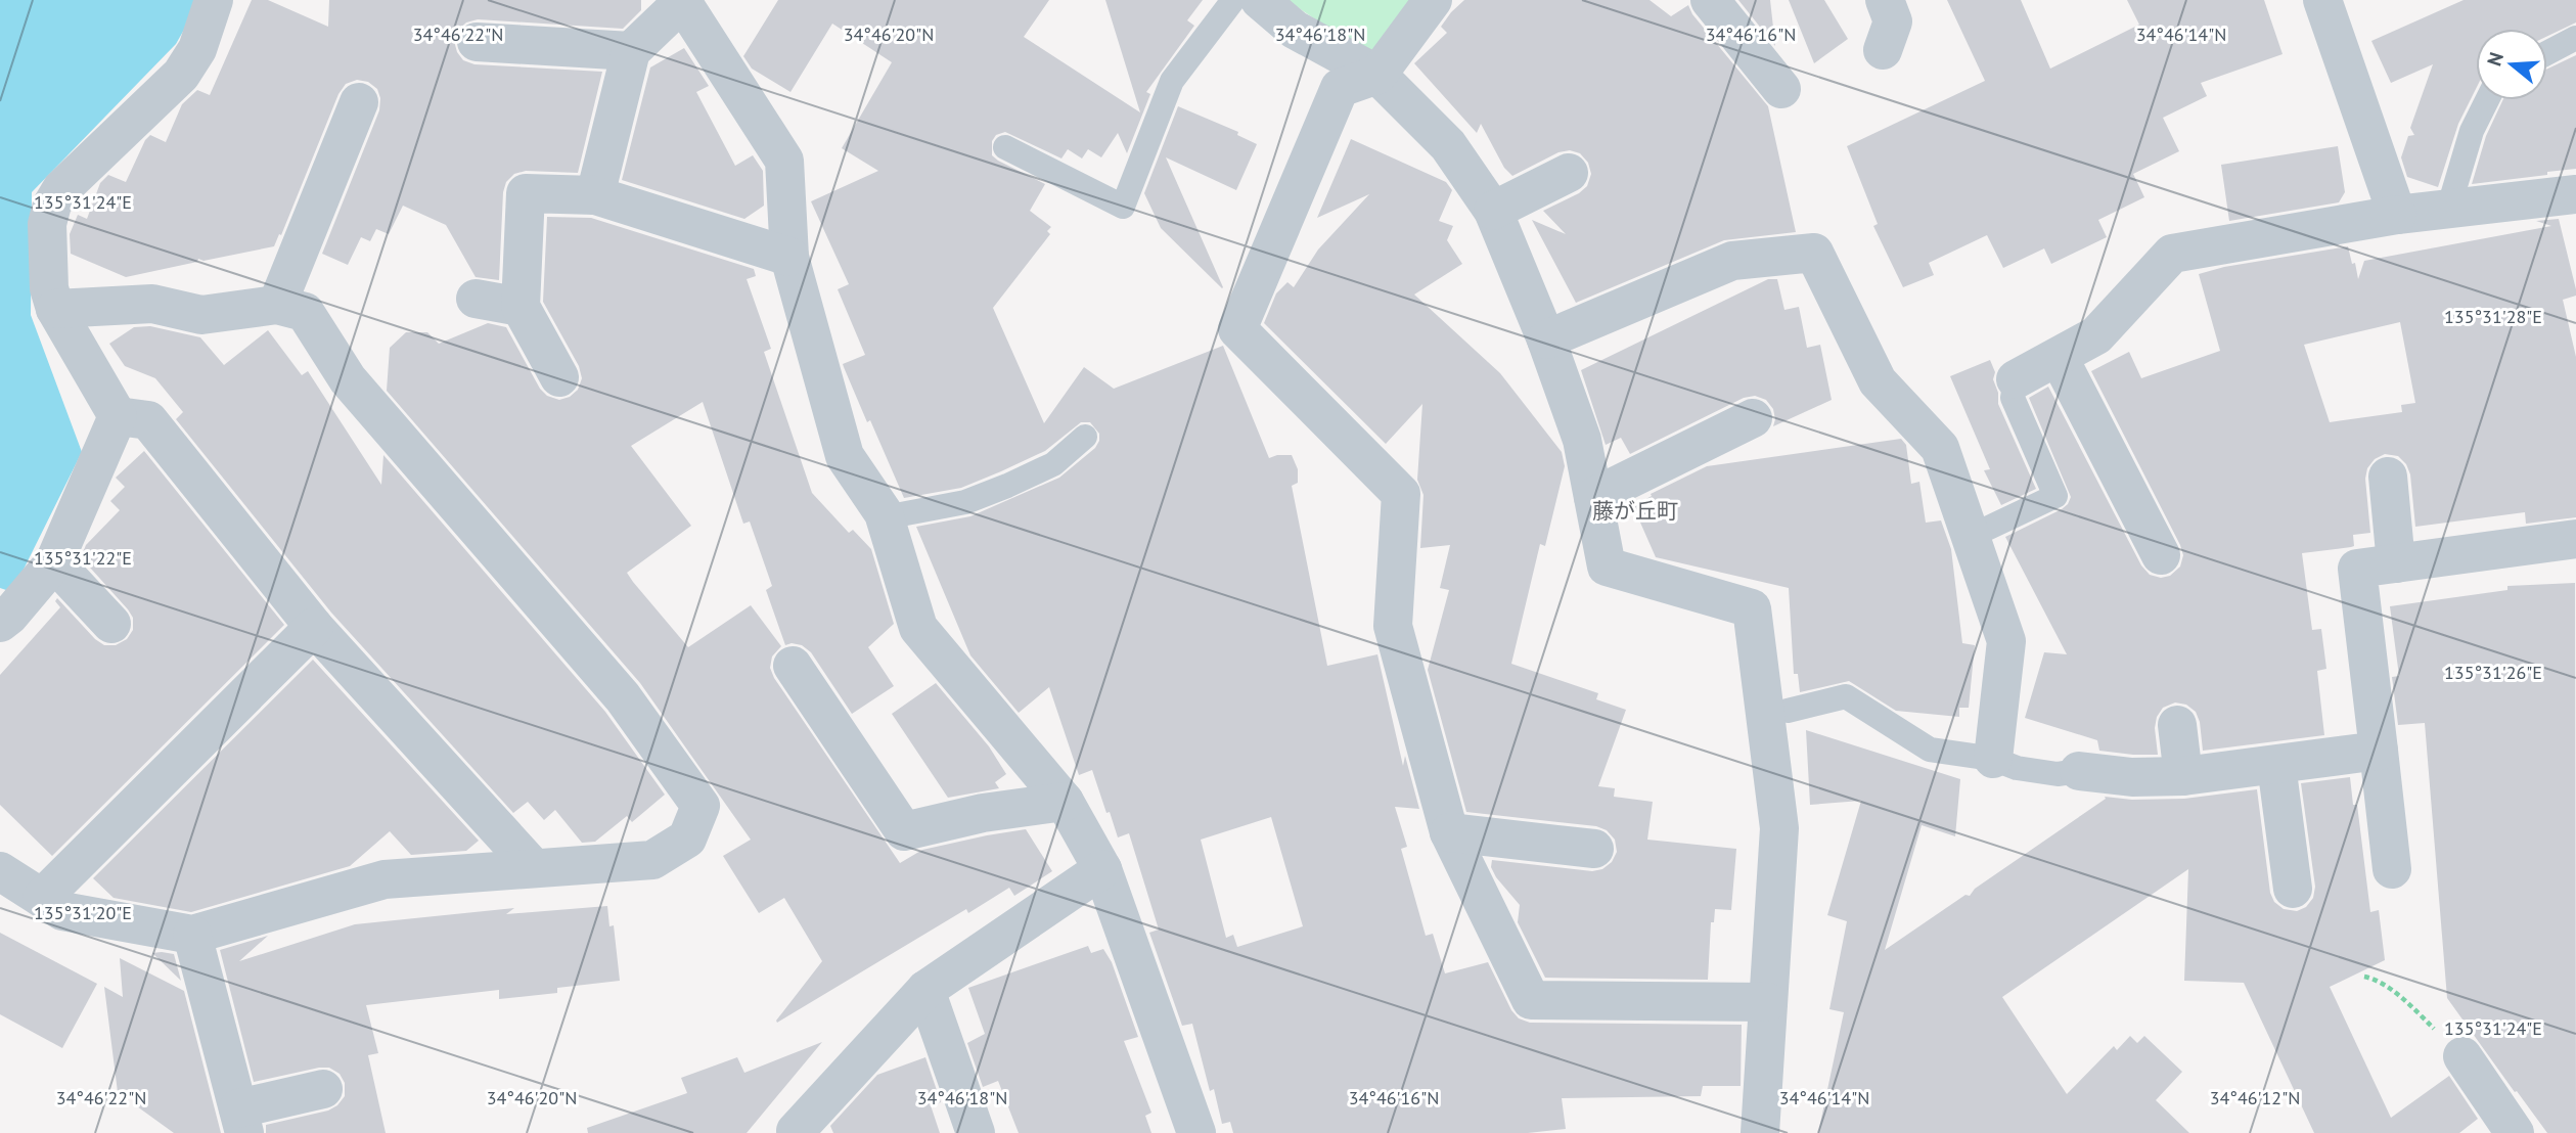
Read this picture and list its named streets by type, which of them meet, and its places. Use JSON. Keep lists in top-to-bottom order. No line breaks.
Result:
{"districts":["藤が丘町"],"north":"left","coordinates":["34°46'22\"N","34°46'20\"N","34°46'18\"N","34°46'16\"N","34°46'14\"N","135°31'24\"E","135°31'28\"E","135°31'22\"E","135°31'26\"E","135°31'20\"E","34°46'12\"N"]}
